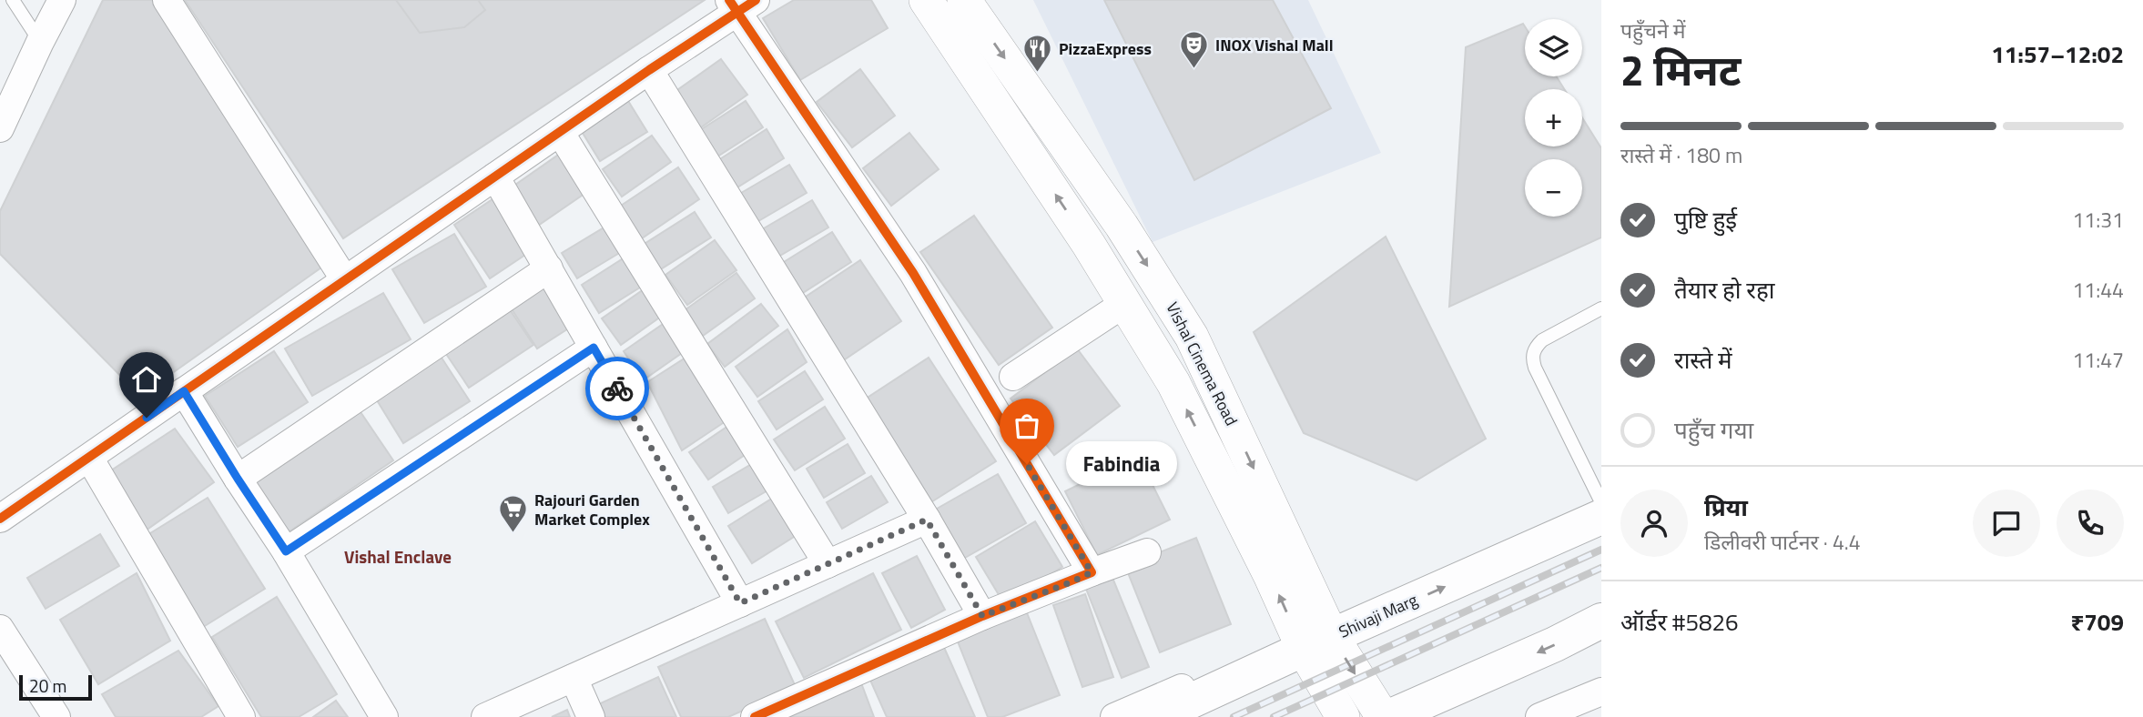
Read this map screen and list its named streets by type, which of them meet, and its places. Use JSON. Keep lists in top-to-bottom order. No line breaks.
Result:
{"streets":{"main road":["Shivaji Marg"],"street":["Vishal Cinema Road"]},"crossings":[["Vishal Cinema Road","Shivaji Marg"]],"districts":["Vishal Enclave"],"places":{"theatre":["INOX Vishal Mall"],"restaurant":["PizzaExpress"],"other":["Fabindia"],"supermarket":["Rajouri Garden Market Complex"]},"scale_bar":"20 m","page":{"heading":["2 मिनट","पहुँचने में","11:57–12:02"],"panel":["प्रिया","डिलीवरी पार्टनर · 4.4","ऑर्डर #5826","₹709"],"map_buttons":["+","−"],"bar":"रास्ते में · 180 m","list":[["पुष्टि हुई","11:31"],["तैयार हो रहा","11:44"],["रास्ते में","11:47"],"पहुँच गया"],"bubble":"Fabindia","scale":"20 m"}}
